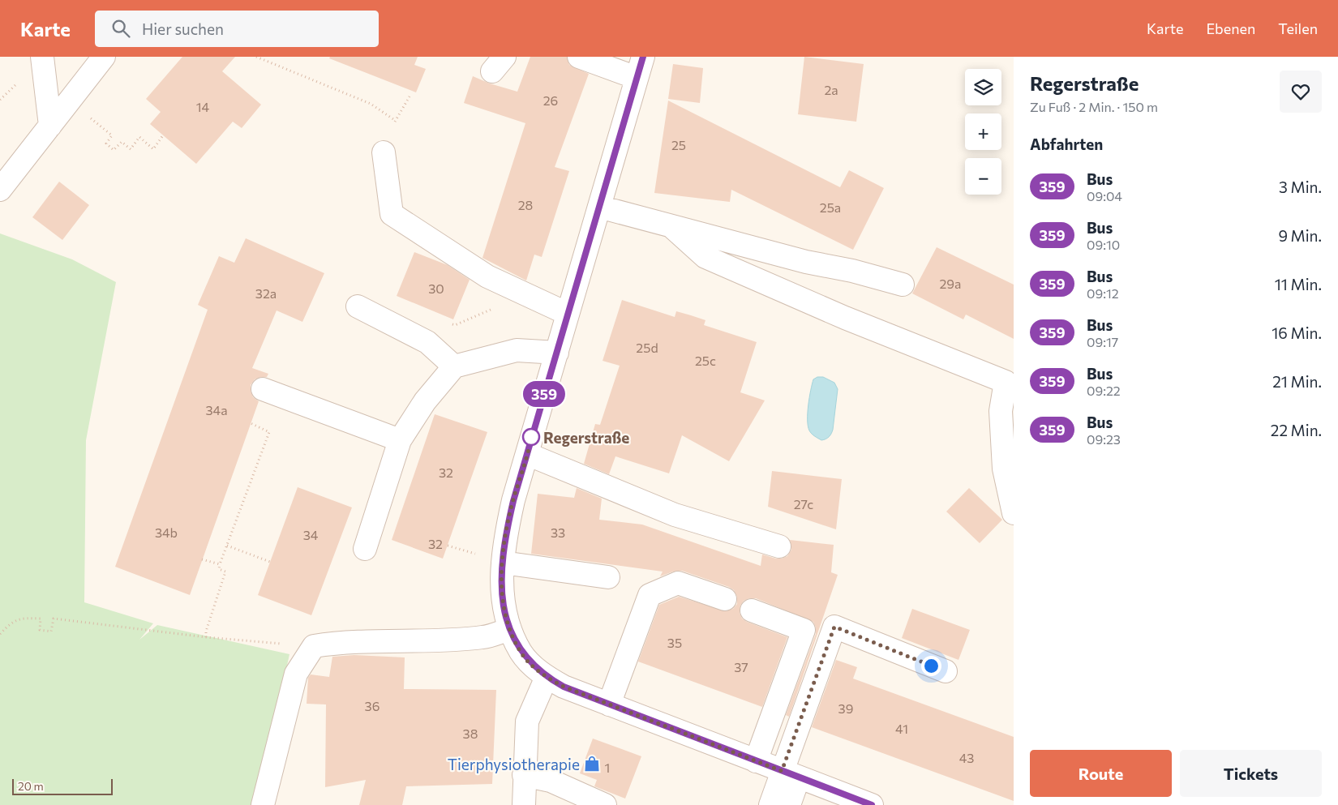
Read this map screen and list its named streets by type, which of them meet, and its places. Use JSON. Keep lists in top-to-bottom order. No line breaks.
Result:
{"places":{"other":["Regerstraße"],"shop":["Tierphysiotherapie"]},"lines":["bus line 359"],"house_numbers":["2a","26","14","25","28","25a","29a","30","32a","25d","25c","34a","32","27c","34b","33","34","32","35","37","36","39","41","38","43","1"],"scale_bar":"20 m","page":{"header":"Karte","search":"Hier suchen","nav":["Karte","Ebenen","Teilen"],"on_map":"359","heading":[["Regerstraße","Zu Fuß · 2 Min. · 150 m"],"Abfahrten"],"map_buttons":["+","−"],"list":[{"mark":"359","name":"Bus","note":"09:04","value":"3 Min."},{"mark":"359","name":"Bus","note":"09:10","value":"9 Min."},{"mark":"359","name":"Bus","note":"09:12","value":"11 Min."},{"mark":"359","name":"Bus","note":"09:17","value":"16 Min."},{"mark":"359","name":"Bus","note":"09:22","value":"21 Min."},{"mark":"359","name":"Bus","note":"09:23","value":"22 Min."}],"buttons":["Route","Tickets"],"scale":"20 m"}}
